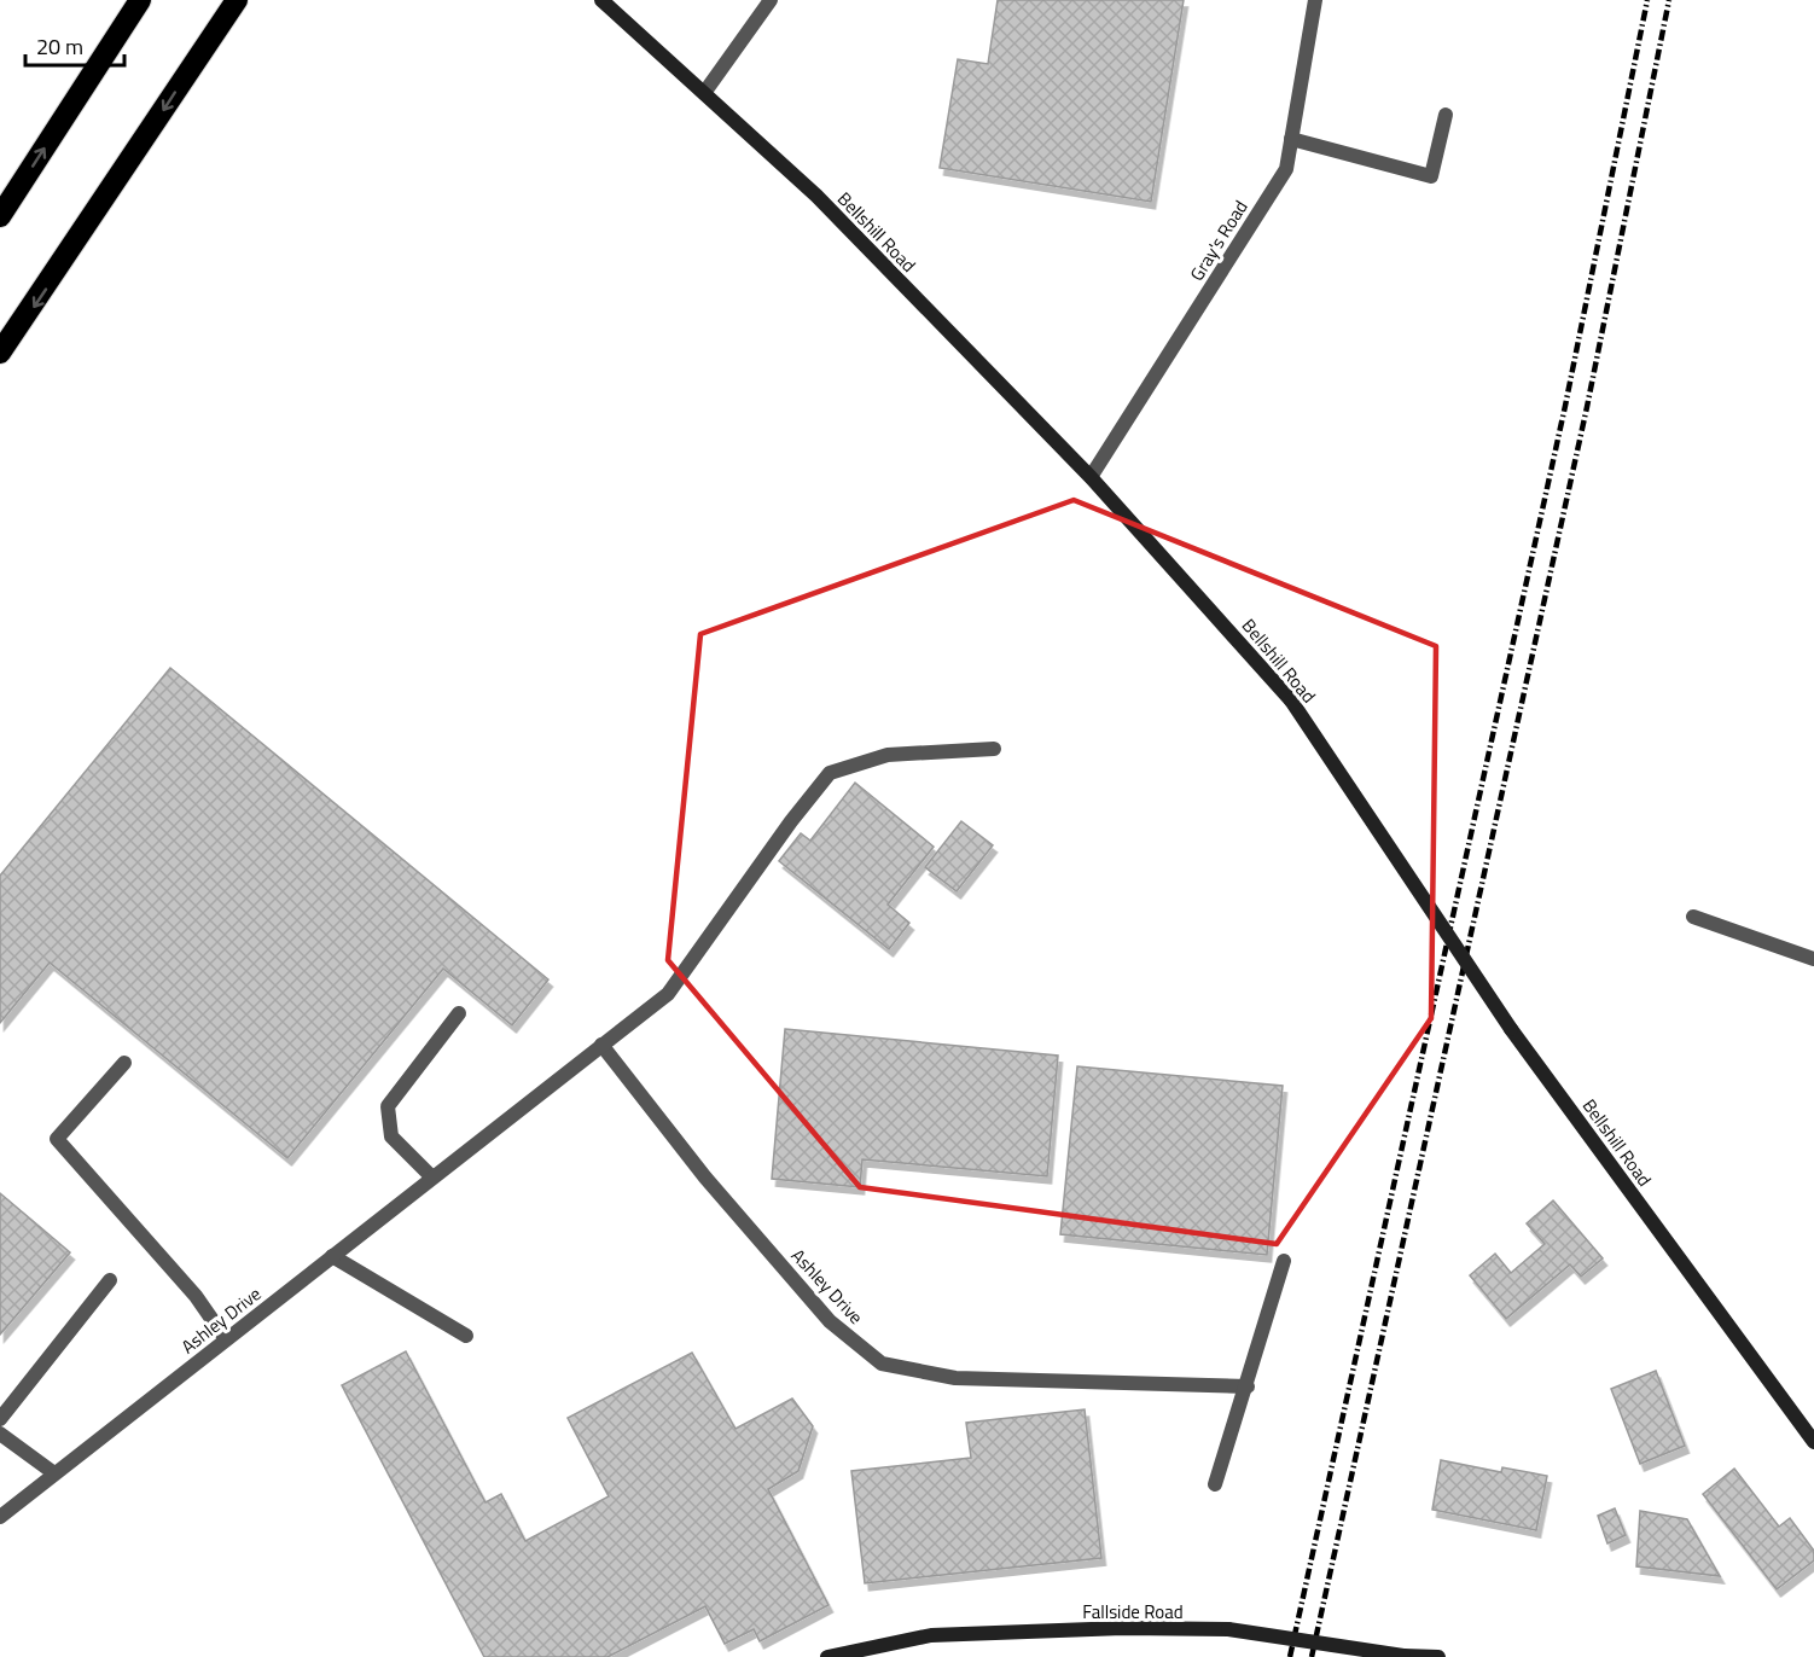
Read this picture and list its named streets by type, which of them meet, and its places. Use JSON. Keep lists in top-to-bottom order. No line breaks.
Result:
{"streets":{"main road":["Bellshill Road","Fallside Road"],"lane":["Gray's Road","Ashley Drive"]},"crossings":[["Bellshill Road","Gray's Road"]],"scale_bar":"20 m"}
